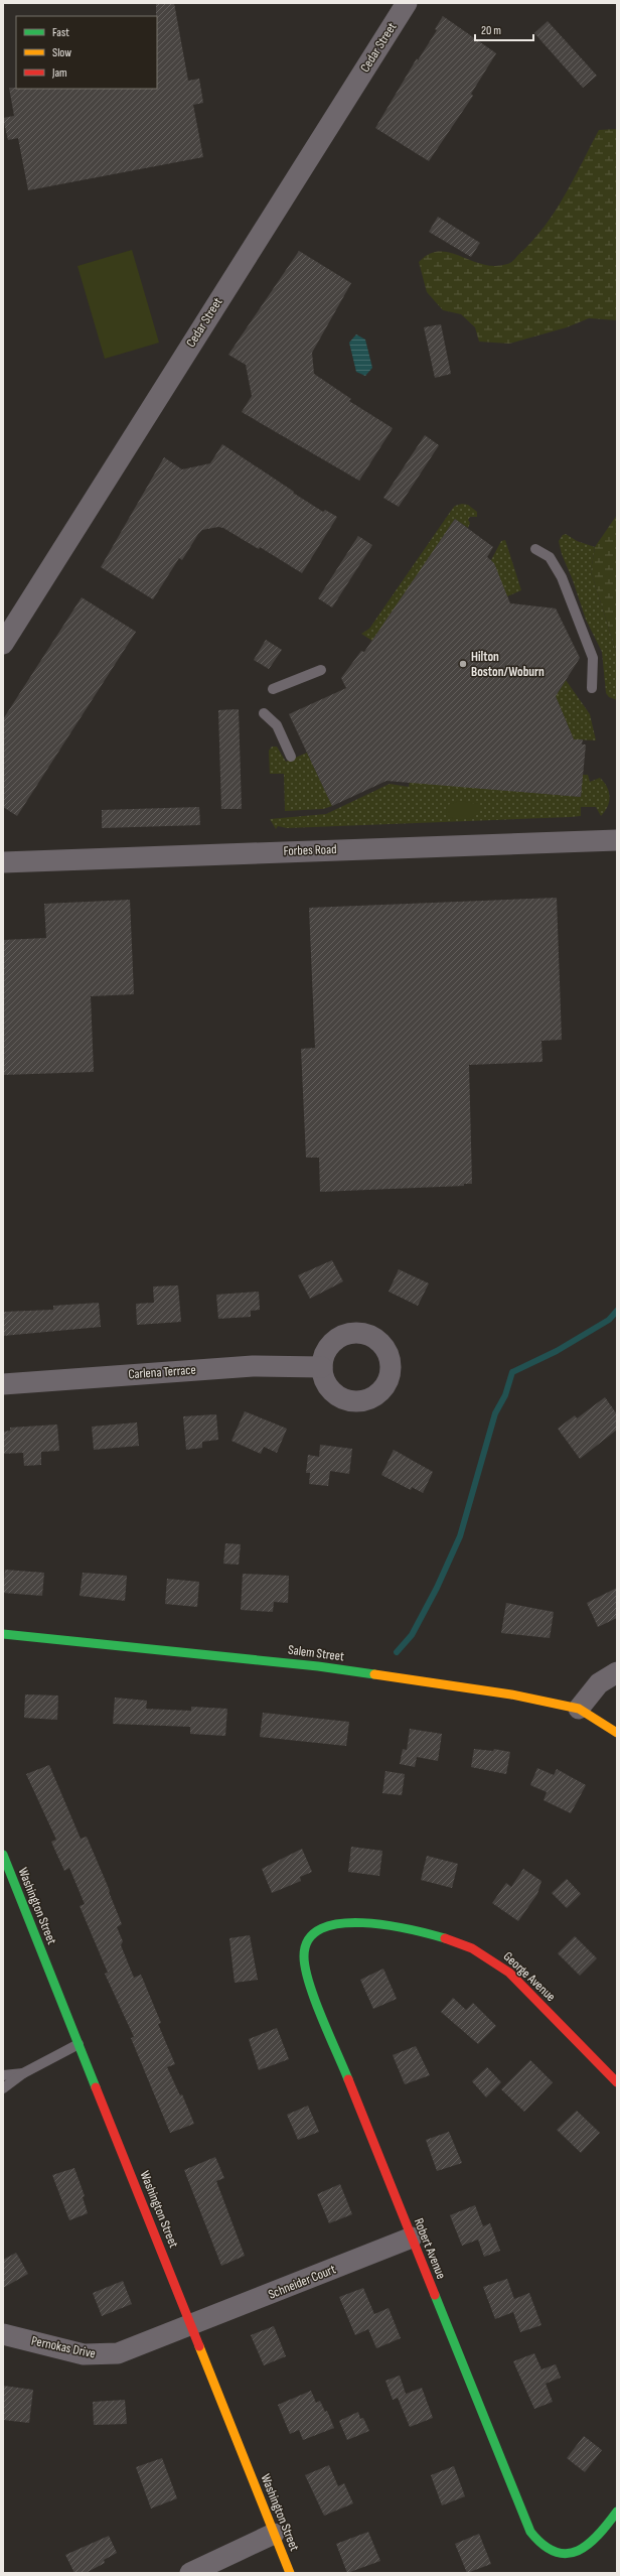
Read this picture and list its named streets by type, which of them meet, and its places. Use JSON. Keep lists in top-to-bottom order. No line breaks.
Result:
{"streets":{"main road":["Salem Street","Washington Street","George Avenue","Robert Avenue"],"street":["Cedar Street","Forbes Road","Carlena Terrace","Schneider Court","Pernokas Drive"]},"crossings":[["Washington Street","Schneider Court"],["Washington Street","Pernokas Drive"],["George Avenue","Robert Avenue"],["Robert Avenue","Schneider Court"],["Schneider Court","Pernokas Drive"]],"places":["Hilton Boston/Woburn"],"legend":["Fast","Slow","Jam"],"scale_bar":"20 m"}
